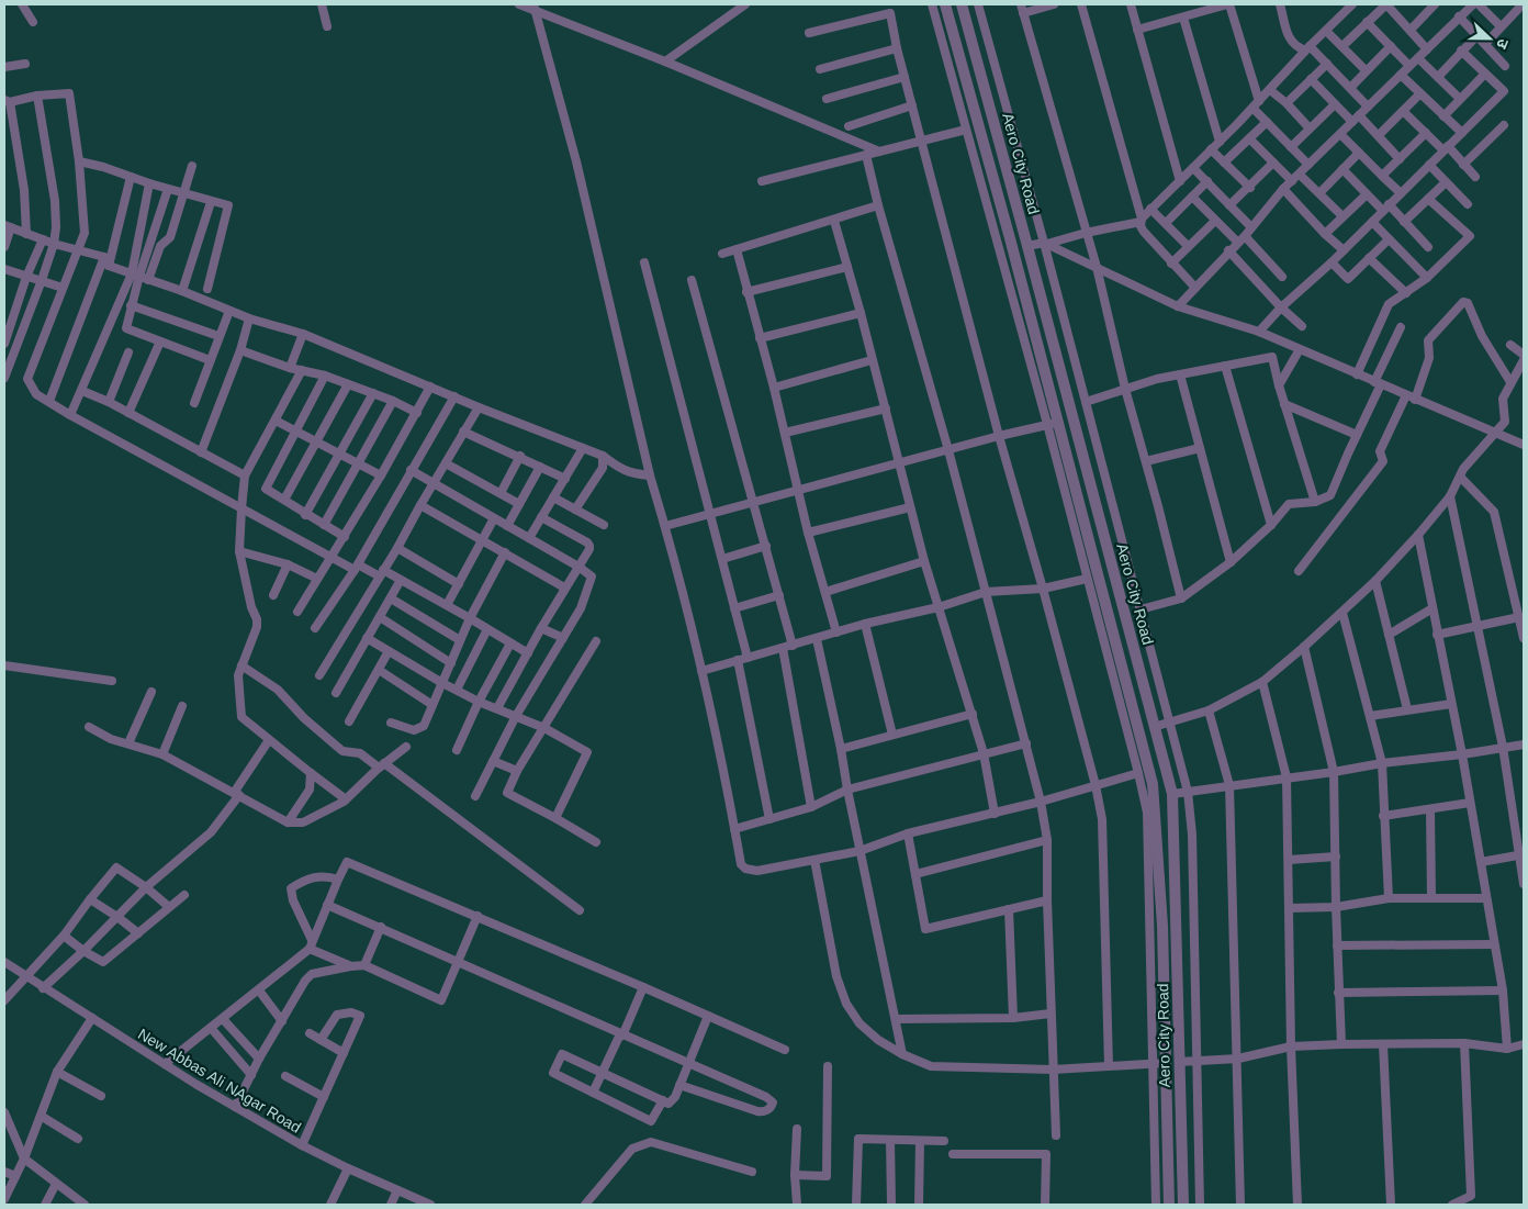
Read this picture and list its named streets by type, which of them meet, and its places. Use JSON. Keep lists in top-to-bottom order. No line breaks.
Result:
{"streets":{"street":["Aero City Road","New Abbas Ali NAgar Road"]},"north":"right"}
